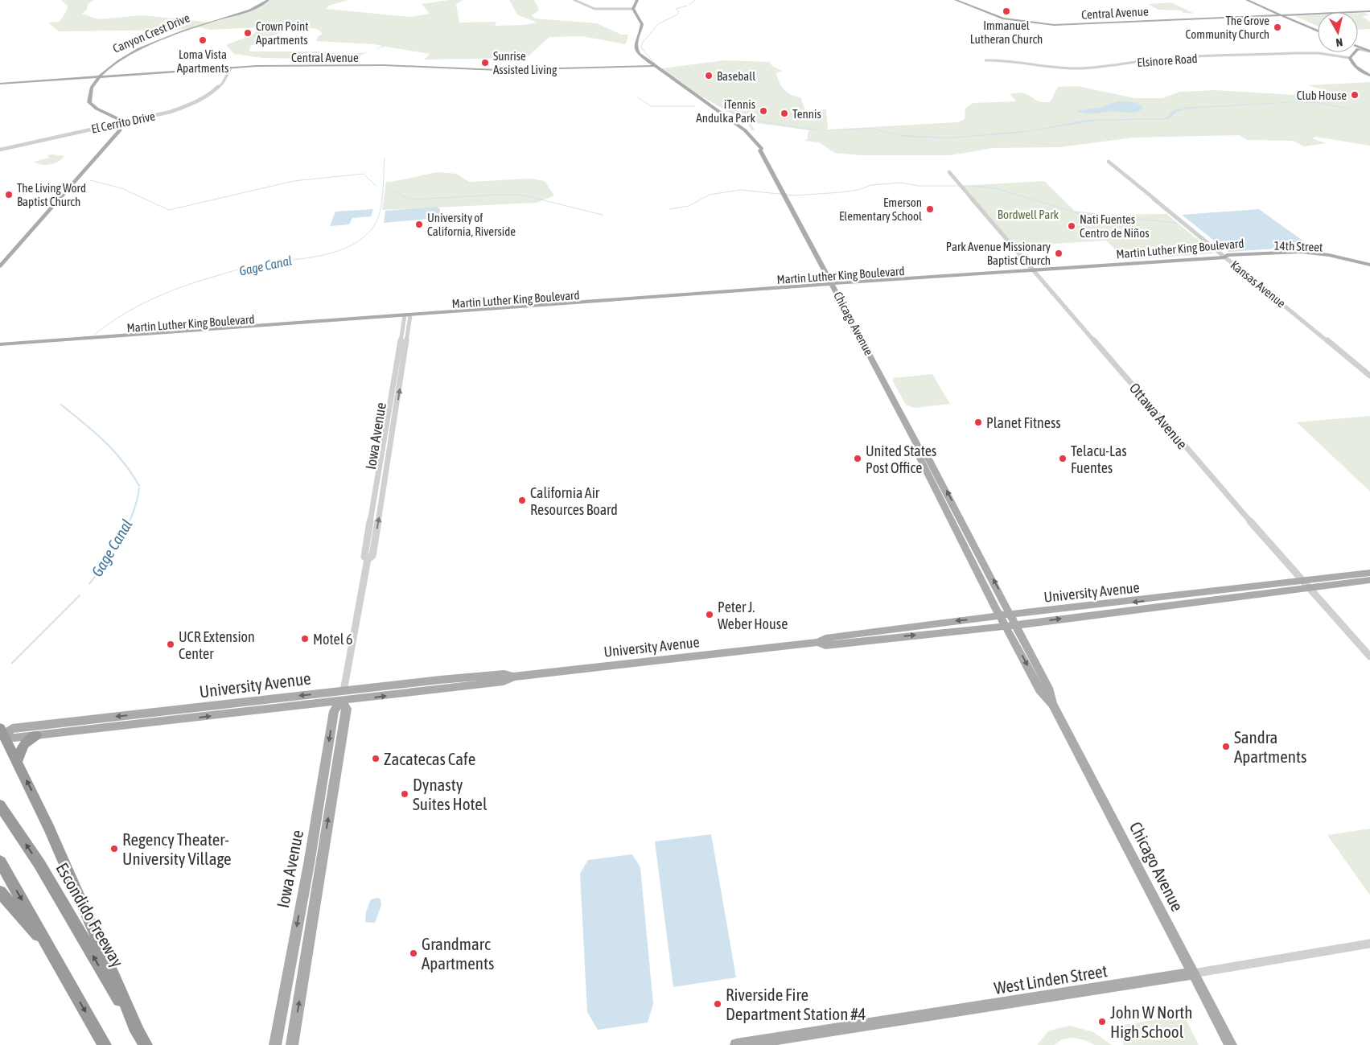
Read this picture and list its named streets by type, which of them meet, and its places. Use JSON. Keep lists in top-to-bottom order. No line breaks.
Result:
{"streets":{"highway":["Escondido Freeway"],"main road":["Central Avenue","Canyon Crest Drive","14th Street","Martin Luther King Boulevard","Chicago Avenue","Iowa Avenue","University Avenue","West Linden Street"],"street":["Elsinore Road","El Cerrito Drive","Kansas Avenue","Ottawa Avenue"]},"crossings":[["Central Avenue","Canyon Crest Drive"],["Central Avenue","El Cerrito Drive"],["Central Avenue","Chicago Avenue"],["Canyon Crest Drive","El Cerrito Drive"],["14th Street","Martin Luther King Boulevard"],["14th Street","Kansas Avenue"],["Martin Luther King Boulevard","Kansas Avenue"],["Martin Luther King Boulevard","Chicago Avenue"],["Martin Luther King Boulevard","Ottawa Avenue"],["Martin Luther King Boulevard","Iowa Avenue"],["Chicago Avenue","University Avenue"],["Chicago Avenue","West Linden Street"],["Ottawa Avenue","University Avenue"],["Iowa Avenue","University Avenue"]],"water":["Gage Canal"],"parks":["Bordwell Park"],"places":["Immanuel Lutheran Church","The Grove Community Church","Crown Point Apartments","Loma Vista Apartments","Sunrise Assisted Living","Baseball","Club House","iTennis Andulka Park","Tennis","The Living Word Baptist Church","Emerson Elementary School","University of California, Riverside","Nati Fuentes Centro de Niños","Park Avenue Missionary Baptist Church","Planet Fitness","United States Post Office","Telacu-Las Fuentes","California Air Resources Board","Peter J. Weber House","Motel 6","UCR Extension Center","Sandra Apartments","Zacatecas Cafe","Dynasty Suites Hotel","Regency Theater- University Village","Grandmarc Apartments","Riverside Fire Department Station #4","John W North High School"],"north":"bottom"}
